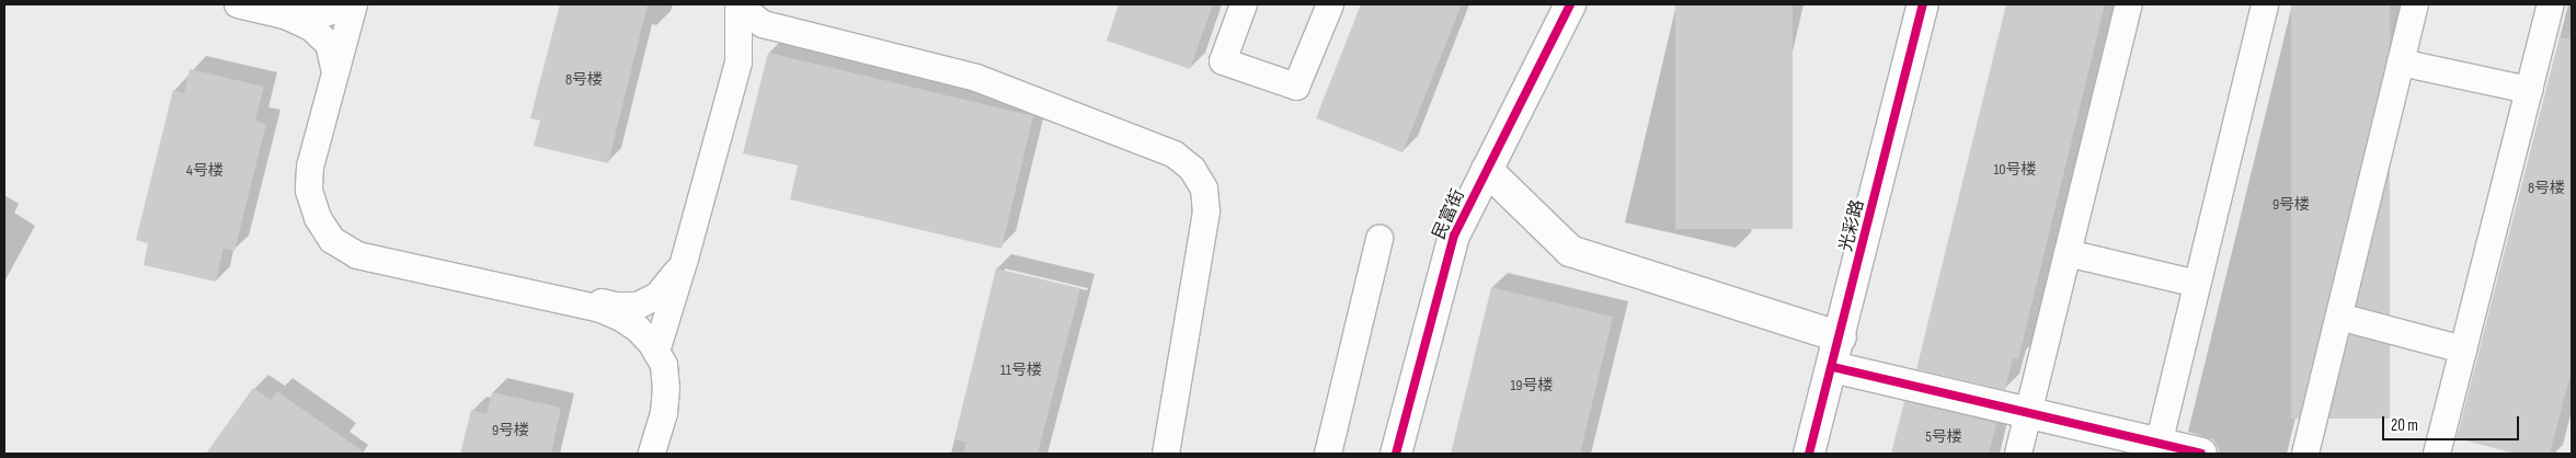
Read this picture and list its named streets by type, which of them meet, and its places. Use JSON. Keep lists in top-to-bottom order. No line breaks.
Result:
{"streets":{"street":["民富街","光彩路"]},"house_numbers":["8号楼","10号楼","4号楼","8号楼","9号楼","11号楼","19号楼","9号楼","5号楼"],"scale_bar":"20 m"}
